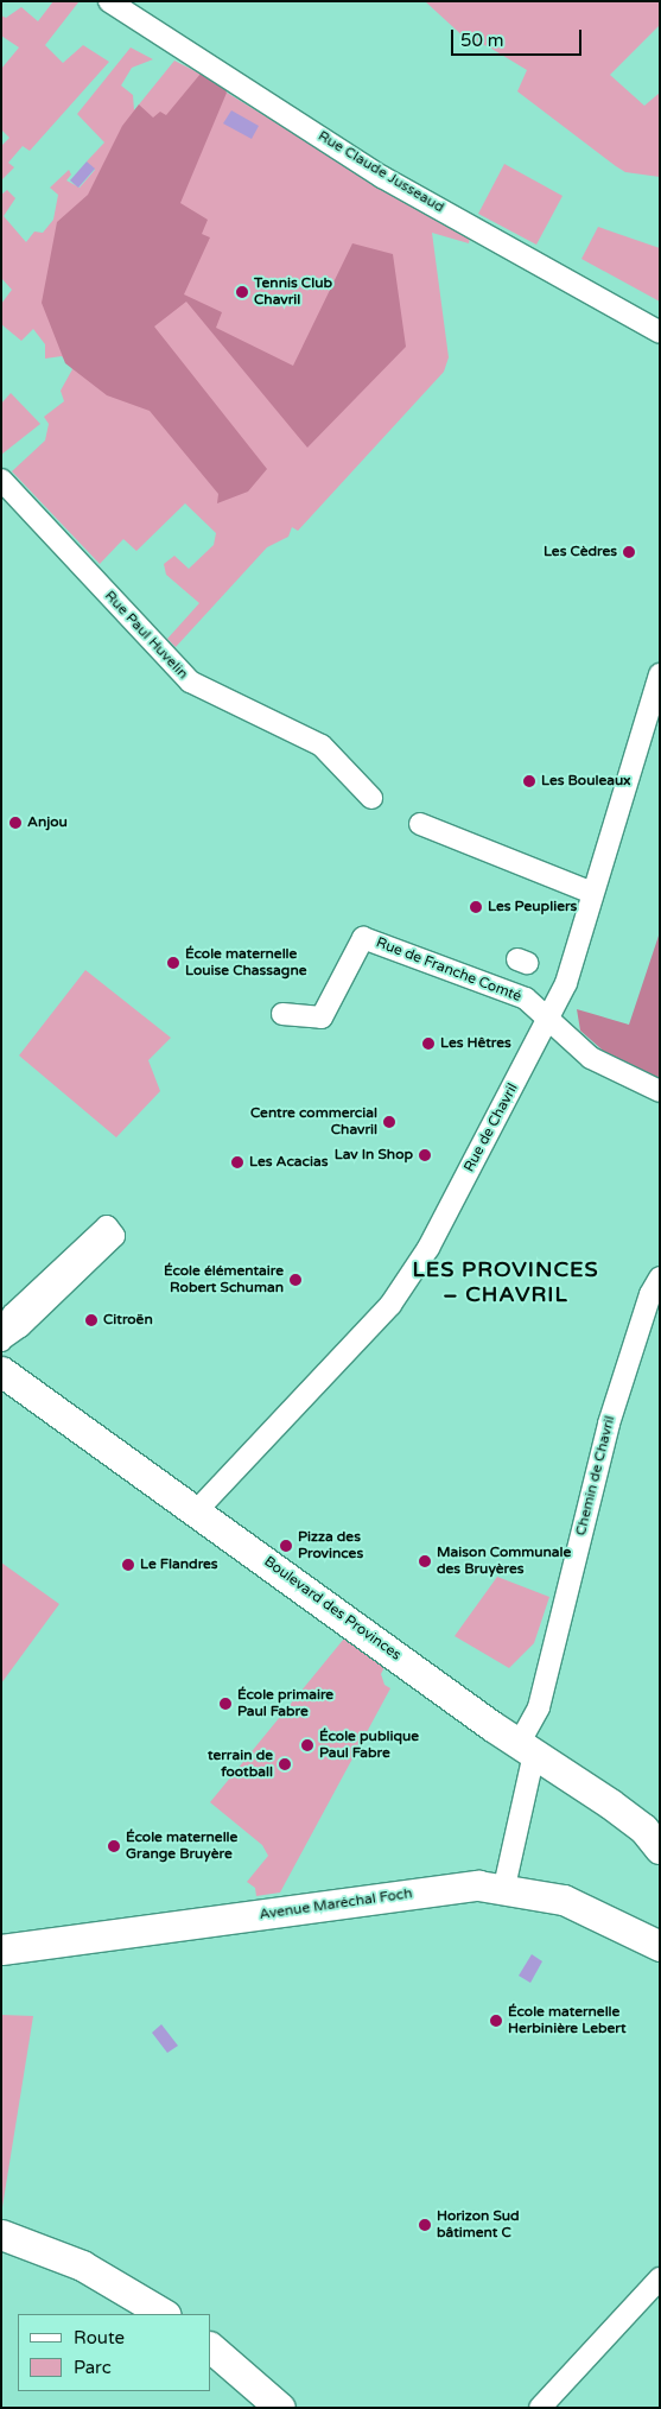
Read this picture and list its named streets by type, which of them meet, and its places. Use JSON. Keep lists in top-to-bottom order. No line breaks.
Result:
{"streets":{"main road":["Boulevard des Provinces","Avenue Maréchal Foch"],"street":["Rue Claude Jusseaud","Rue Paul Huvelin","Rue de Franche Comté","Rue de Chavril","Chemin de Chavril"]},"crossings":[["Rue de Franche Comté","Rue de Chavril"],["Rue de Chavril","Boulevard des Provinces"],["Chemin de Chavril","Boulevard des Provinces"],["Chemin de Chavril","Avenue Maréchal Foch"]],"districts":["LES PROVINCES – CHAVRIL"],"places":["Tennis Club Chavril","Les Cèdres","Les Bouleaux","Anjou","Les Peupliers","École maternelle Louise Chassagne","Les Hêtres","Centre commercial Chavril","Lav In Shop","Les Acacias","École élémentaire Robert Schuman","Citroën","Pizza des Provinces","Maison Communale des Bruyères","Le Flandres","École primaire Paul Fabre","École publique Paul Fabre","terrain de football","École maternelle Grange Bruyère","École maternelle Herbinière Lebert","Horizon Sud bâtiment C"],"legend":["Route","Parc"],"scale_bar":"50 m"}
